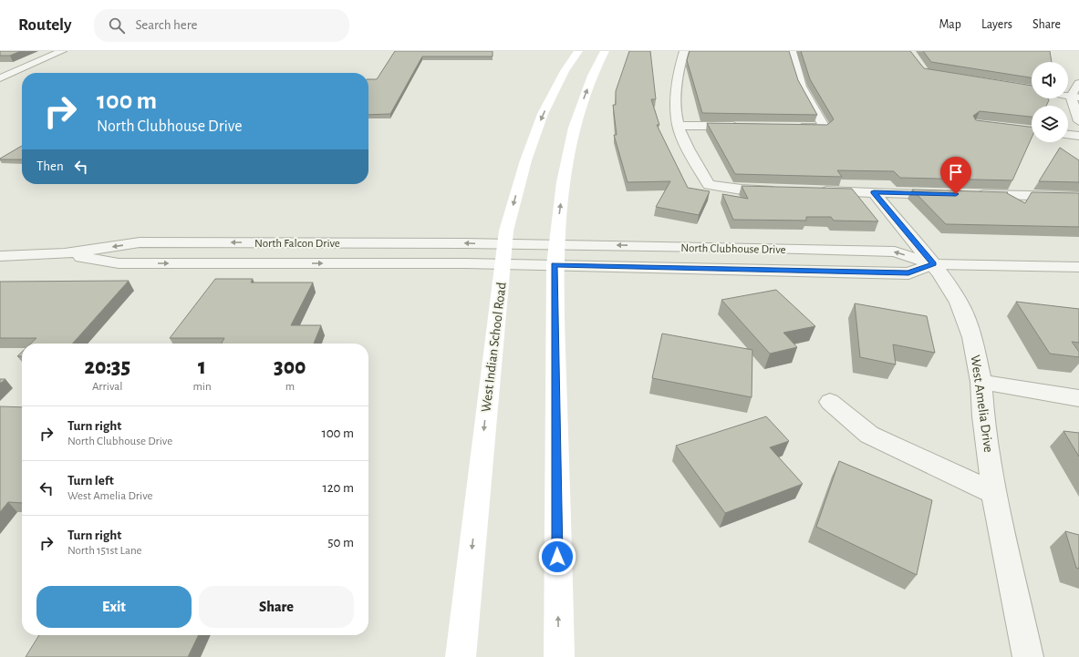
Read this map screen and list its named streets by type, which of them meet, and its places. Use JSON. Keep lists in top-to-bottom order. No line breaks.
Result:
{"streets":{"main road":["West Indian School Road"],"street":["North Falcon Drive","North Clubhouse Drive","West Amelia Drive"]},"crossings":[["North Falcon Drive","North Clubhouse Drive"],["North Falcon Drive","West Indian School Road"],["North Clubhouse Drive","West Amelia Drive"]],"page":{"header":"Routely","search":"Search here","nav":["Map","Layers","Share"],"turn":["100 m","North Clubhouse Drive"],"then":"Then","eta":["20:35","Arrival","1","min","300","m"],"list":[{"name":"Turn right","note":"North Clubhouse Drive","value":"100 m"},{"name":"Turn left","note":"West Amelia Drive","value":"120 m"},{"name":"Turn right","note":"North 151st Lane","value":"50 m"}],"buttons":["Exit","Share"]}}
